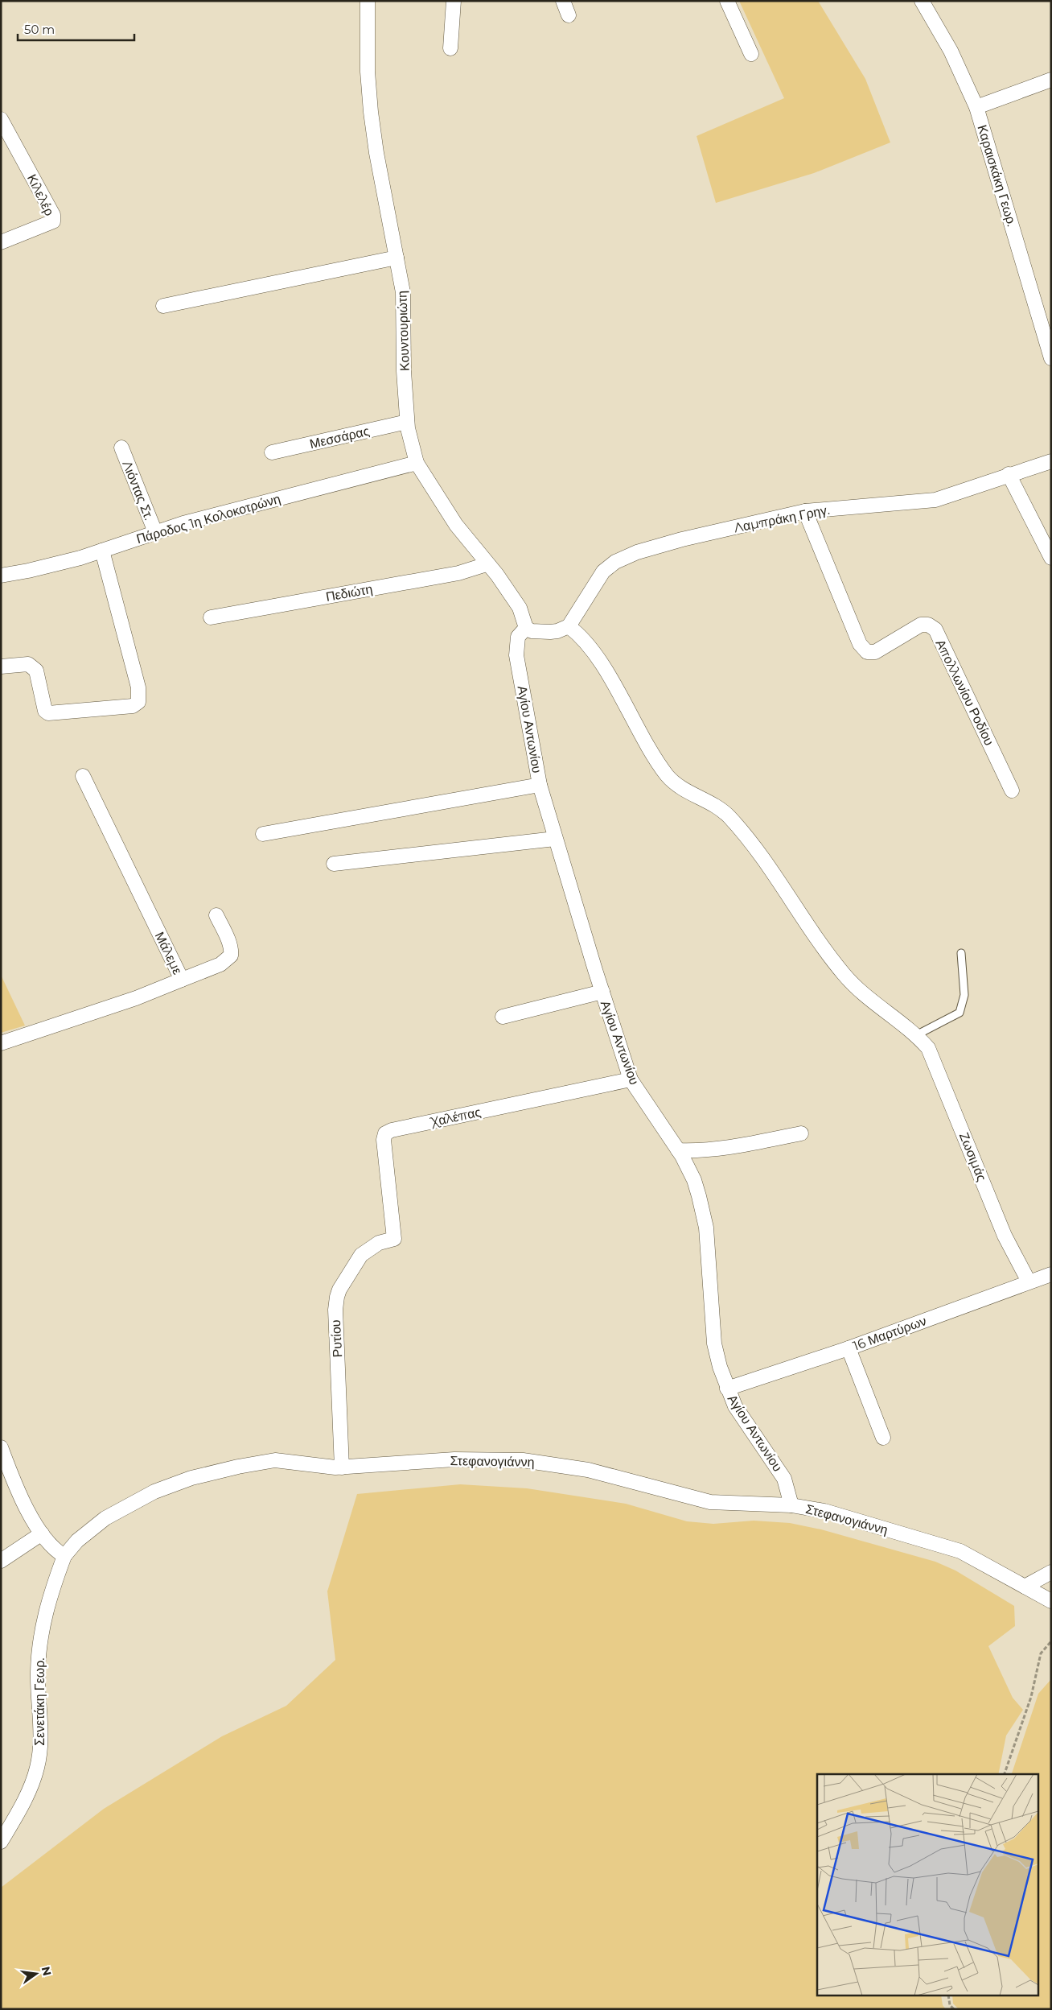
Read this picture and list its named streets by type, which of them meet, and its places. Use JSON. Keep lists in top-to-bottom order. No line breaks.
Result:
{"streets":{"street":["Καραισκάκη Γεωρ.","Κιλελέρ","Κουντουριώτη","Μεσσάρας","Λιόντας Στ.","Πάροδος 1η Κολοκοτρώνη","Λαμπράκη Γρηγ.","Πεδιώτη","Απολλωνίου Ροδίου","Αγίου Αντωνίου","Μάλεμε","Χαλέπας","Ζωσιμάς","16 Μαρτύρων","Ρυτίου","Στεφανογιάννη","Σενετάκη Γεωρ."]},"crossings":[["Κουντουριώτη","Μεσσάρας"],["Κουντουριώτη","Πάροδος 1η Κολοκοτρώνη"],["Κουντουριώτη","Πεδιώτη"],["Κουντουριώτη","Αγίου Αντωνίου"],["Λιόντας Στ.","Πάροδος 1η Κολοκοτρώνη"],["Λαμπράκη Γρηγ.","Απολλωνίου Ροδίου"],["Λαμπράκη Γρηγ.","Ζωσιμάς"],["Αγίου Αντωνίου","Χαλέπας"],["Αγίου Αντωνίου","16 Μαρτύρων"],["Αγίου Αντωνίου","Στεφανογιάννη"],["Χαλέπας","Ρυτίου"],["Ζωσιμάς","16 Μαρτύρων"],["Ρυτίου","Στεφανογιάννη"],["Στεφανογιάννη","Σενετάκη Γεωρ."]],"scale_bar":"50 m","north":"right"}
